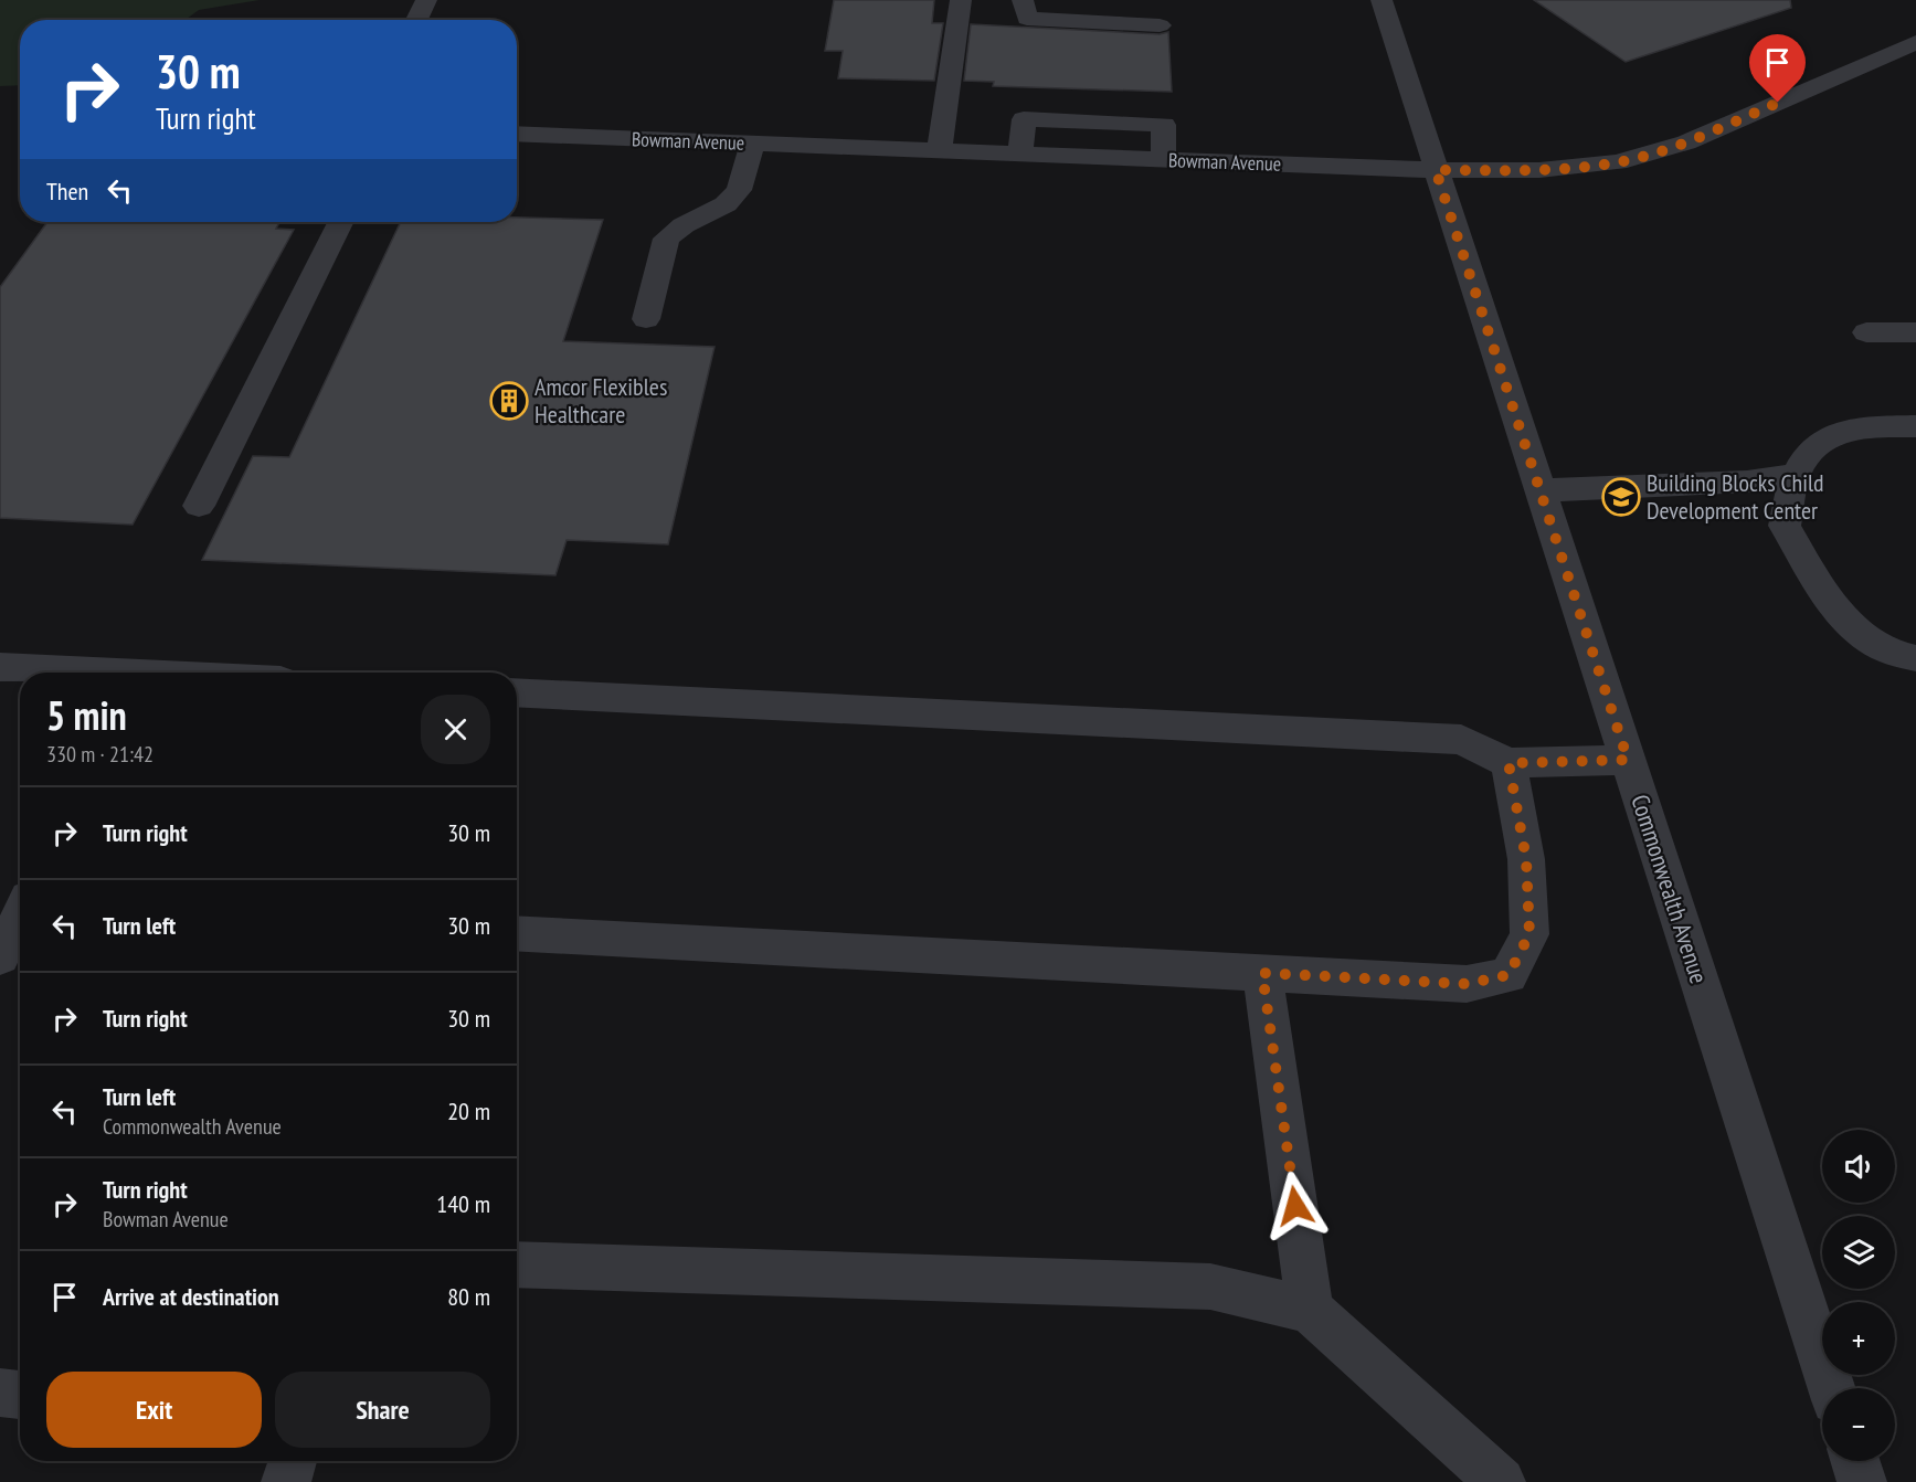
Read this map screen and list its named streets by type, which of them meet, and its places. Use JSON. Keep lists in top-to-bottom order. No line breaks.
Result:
{"streets":{"street":["Bowman Avenue","Commonwealth Avenue"]},"crossings":[["Bowman Avenue","Commonwealth Avenue"]],"places":{"building":["Amcor Flexibles Healthcare"],"school or university":["Building Blocks Child Development Center"]},"page":{"turn":["30 m","Turn right"],"then":"Then","heading":["5 min","330 m · 21:42"],"list":[{"name":"Turn right","value":"30 m"},{"name":"Turn left","value":"30 m"},{"name":"Turn right","value":"30 m"},{"name":"Turn left","note":"Commonwealth Avenue","value":"20 m"},{"name":"Turn right","note":"Bowman Avenue","value":"140 m"},{"name":"Arrive at destination","value":"80 m"}],"map_buttons":["+","−"],"buttons":["Exit","Share"]}}
